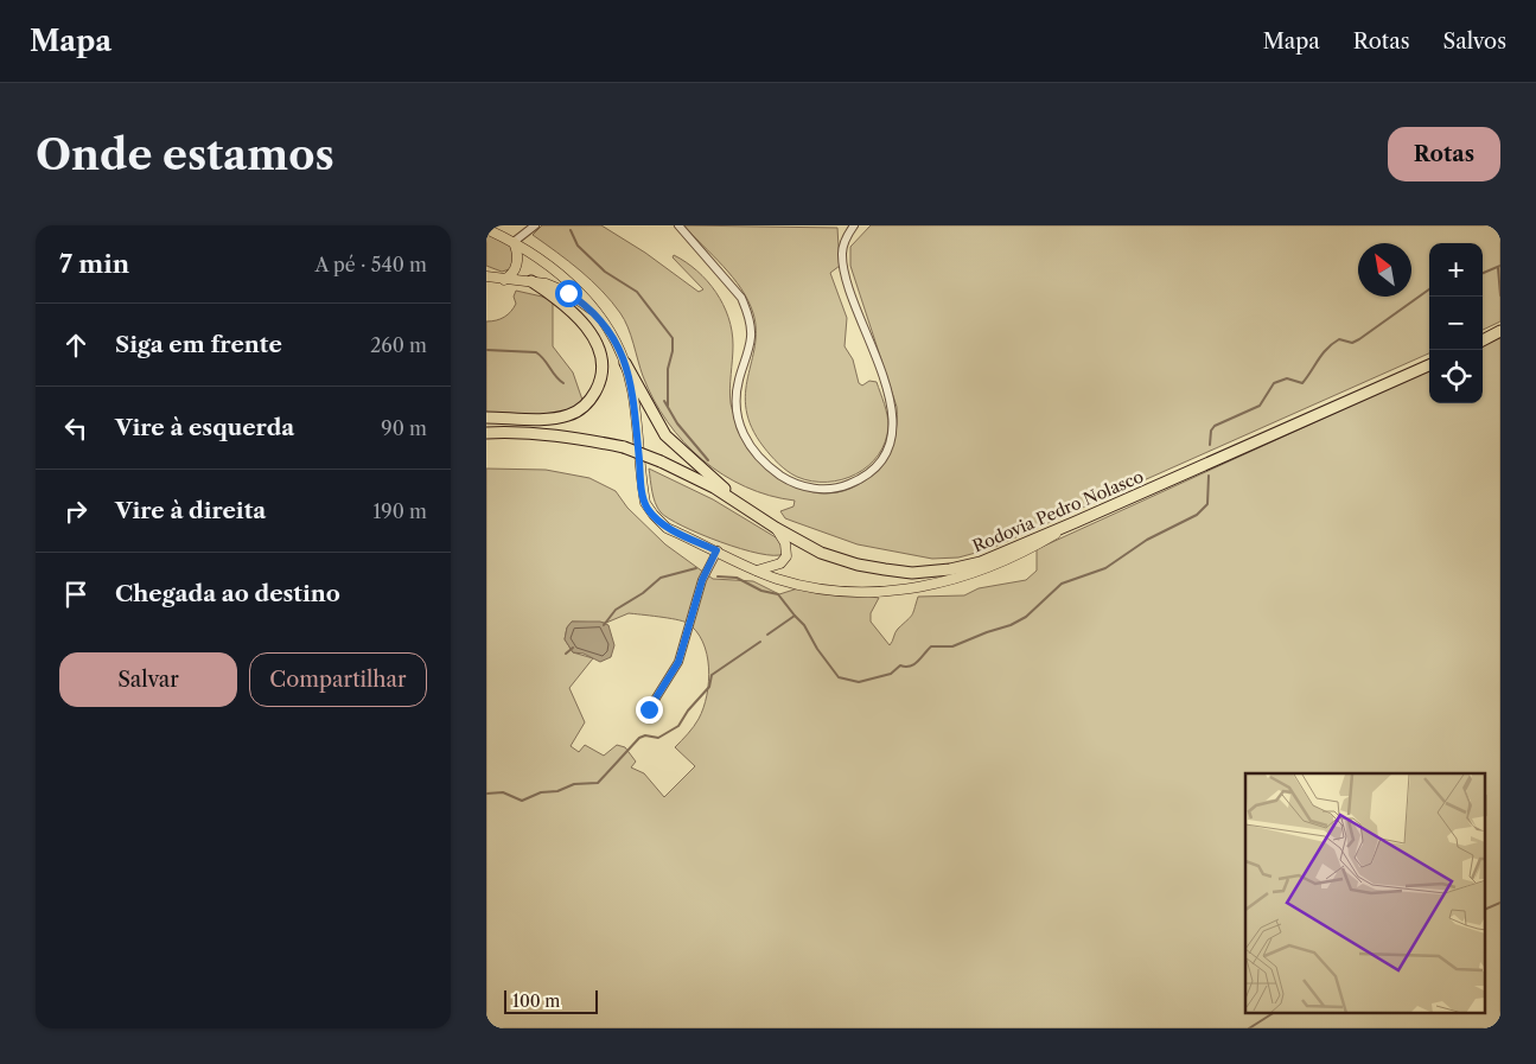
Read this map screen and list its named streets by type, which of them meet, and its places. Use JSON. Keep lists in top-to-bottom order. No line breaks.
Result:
{"streets":{"highway":["Rodovia Pedro Nolasco"]},"scale_bar":"100 m","north":"top left","page":{"header":"Mapa","nav":["Mapa","Rotas","Salvos"],"buttons":["Rotas",["Salvar","Compartilhar"]],"title":"Onde estamos","heading":["7 min","A pé · 540 m"],"map_buttons":["+","−"],"list":[["Siga em frente","260 m"],["Vire à esquerda","90 m"],["Vire à direita","190 m"],"Chegada ao destino"],"scale":"100 m"}}
